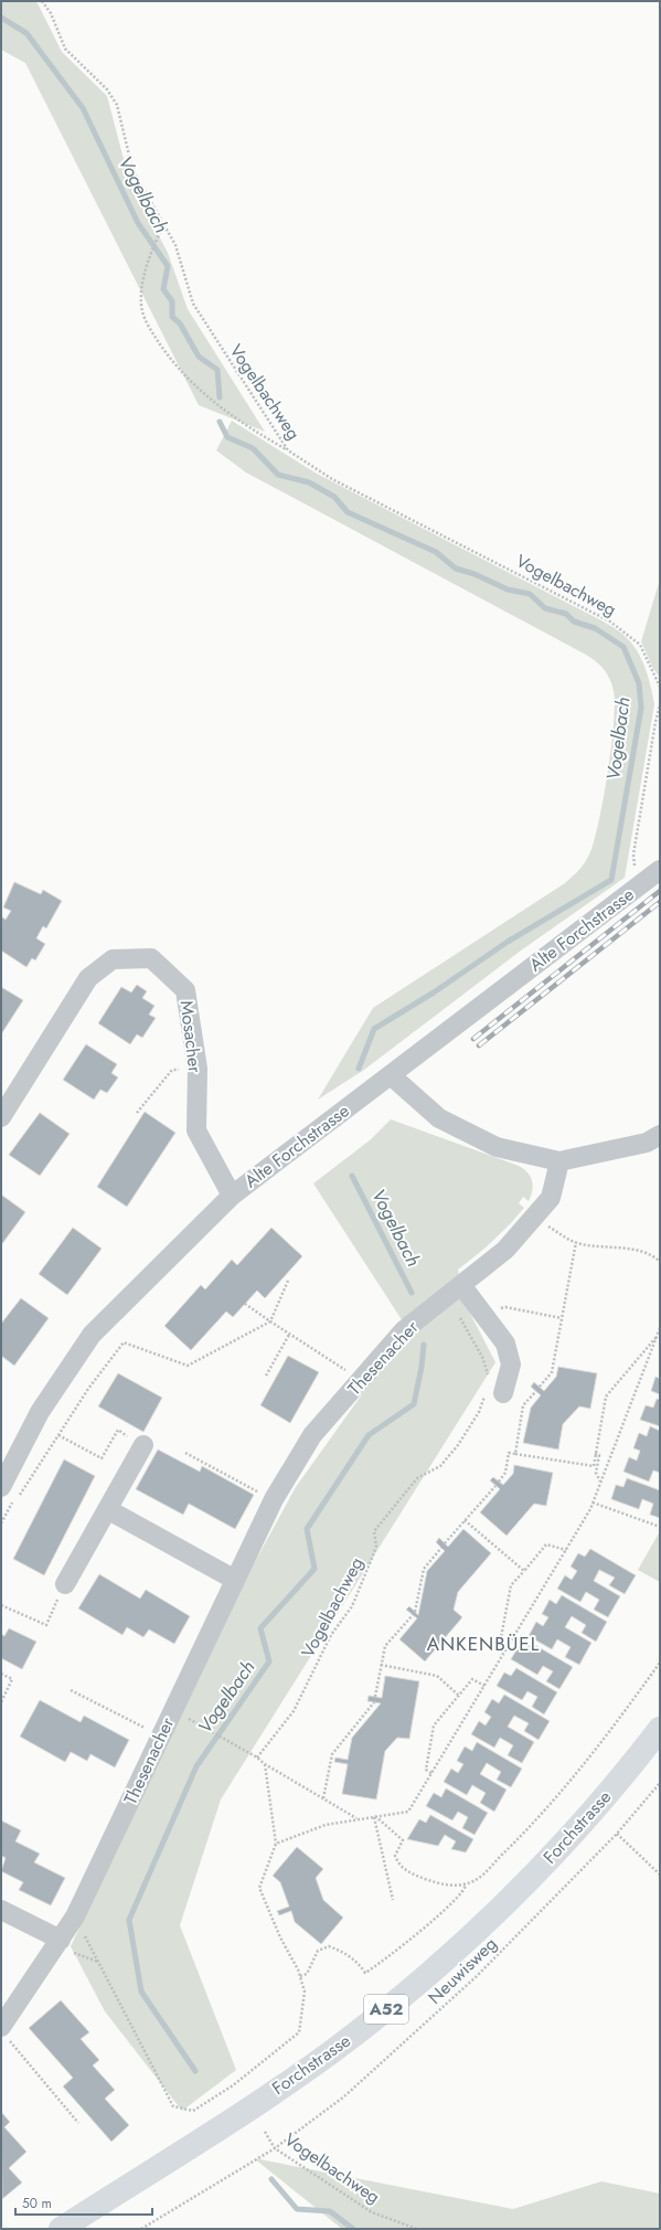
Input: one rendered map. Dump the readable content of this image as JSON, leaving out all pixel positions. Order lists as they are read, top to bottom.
{
  "streets": {
    "highway": ["Forchstrasse", "A52"],
    "street": ["Alte Forchstrasse", "Mosacher", "Thesenacher"],
    "path": ["Vogelbachweg", "Neuwisweg"]
  },
  "crossings": [
    ["Vogelbachweg", "Neuwisweg"],
    ["Alte Forchstrasse", "Mosacher"]
  ],
  "districts": ["ANKENBÜEL"],
  "water": ["Vogelbach"],
  "scale_bar": "50 m"
}
